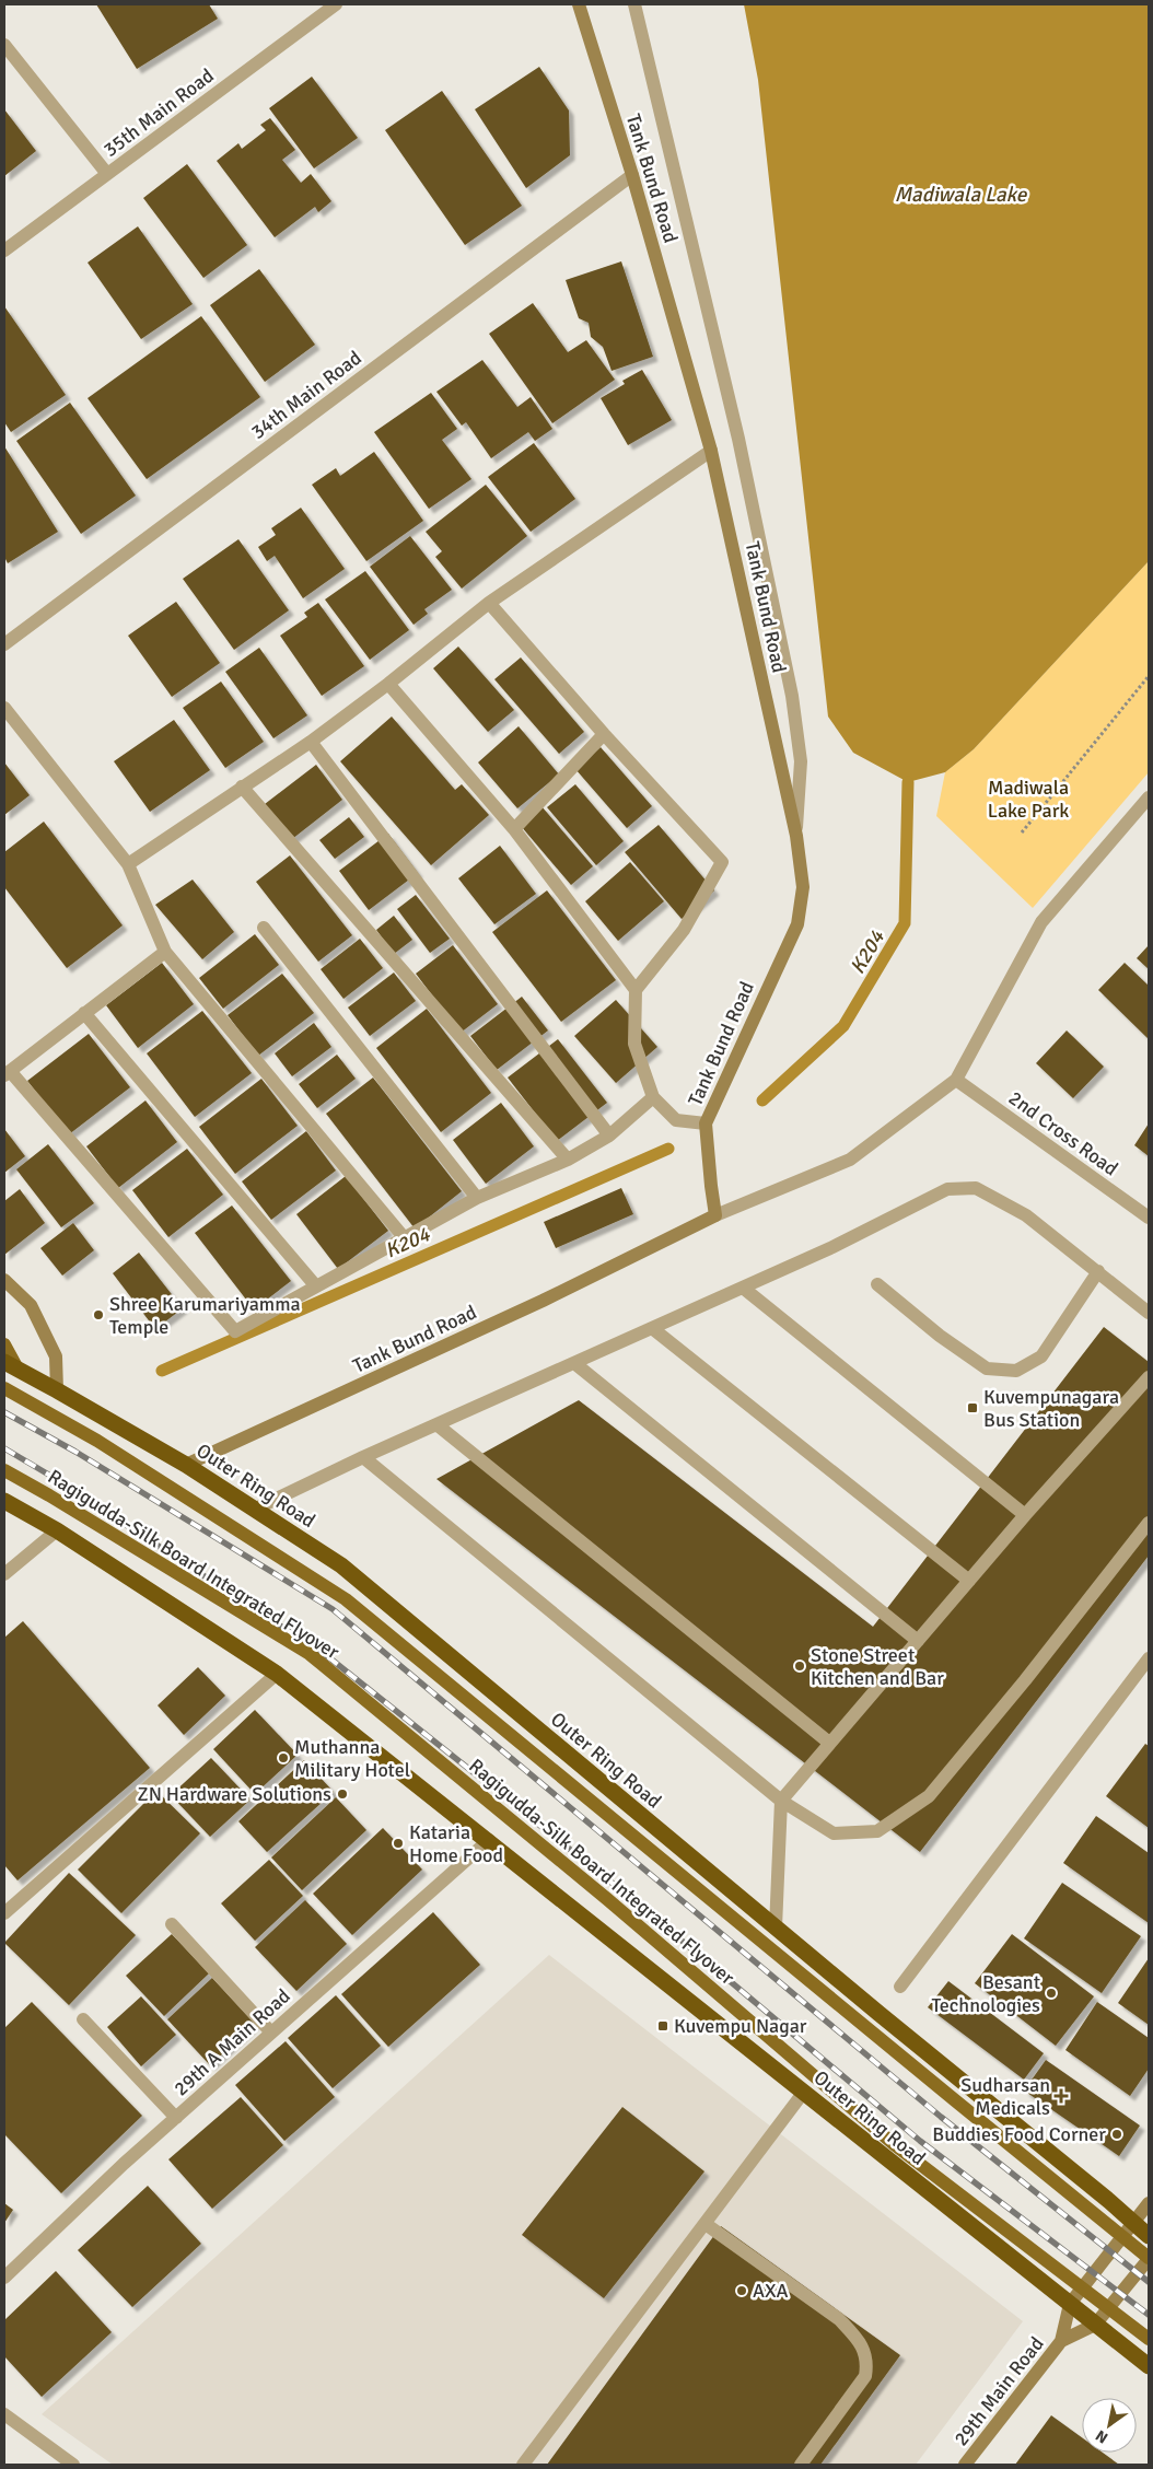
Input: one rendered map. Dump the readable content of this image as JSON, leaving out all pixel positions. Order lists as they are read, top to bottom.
{
  "streets": {
    "highway": ["Outer Ring Road"],
    "main road": ["Tank Bund Road", "Ragigudda-Silk Board Integrated Flyover", "29th Main Road"],
    "street": [
      "35th Main Road",
      "34th Main Road",
      "2nd Cross Road",
      "29th A Main Road"
    ]
  },
  "crossings": [
    ["Tank Bund Road", "34th Main Road"],
    ["Tank Bund Road", "2nd Cross Road"],
    ["Tank Bund Road", "Outer Ring Road"],
    ["Outer Ring Road", "29th A Main Road"]
  ],
  "water": ["Madiwala Lake", "K204"],
  "parks": ["Madiwala Lake Park"],
  "places": {
    "other": [
      "Shree Karumariyamma Temple",
      "Stone Street Kitchen and Bar",
      "Muthanna Military Hotel",
      "ZN Hardware Solutions",
      "Kataria Home Food",
      "Besant Technologies",
      "Buddies Food Corner",
      "AXA"
    ],
    "transit": ["Kuvempunagara Bus Station", "Kuvempu Nagar"],
    "health": ["Sudharsan Medicals"]
  },
  "north": "bottom left"
}
